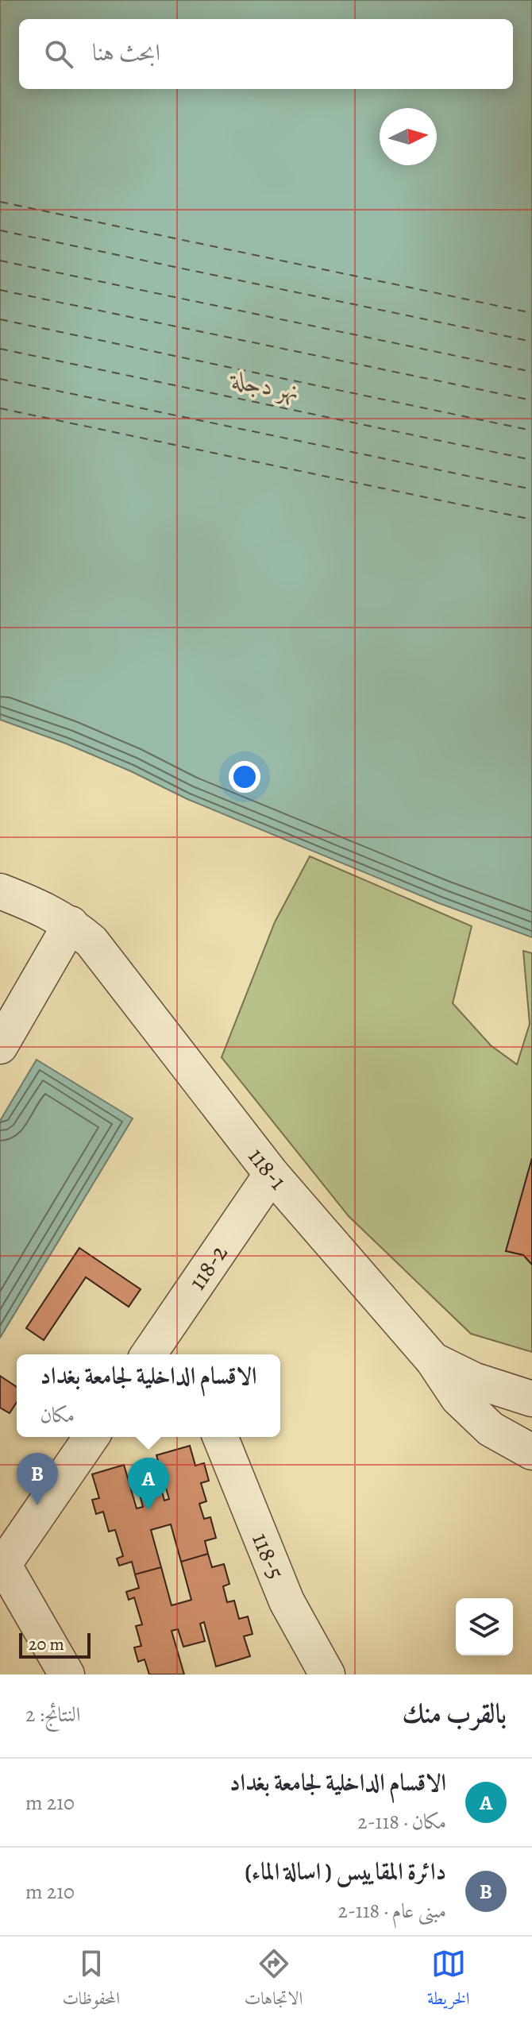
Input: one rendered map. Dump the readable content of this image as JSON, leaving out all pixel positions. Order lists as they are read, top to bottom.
{
  "streets": {
    "street": ["118-1", "118-2", "118-5"]
  },
  "crossings": [
    ["118-1", "118-2"]
  ],
  "water": ["نهر دجلة"],
  "scale_bar": "20 m",
  "north": "right",
  "page": {
    "search": "ابحث هنا",
    "popup": ["الاقسام الداخلية لجامعة بغداد", "مكان"],
    "pins": ["B", "A"],
    "scale": "20 m",
    "heading": ["بالقرب منك", "النتائج: 2"],
    "list": [
      {
        "mark": "A",
        "name": "الاقسام الداخلية لجامعة بغداد",
        "note": "مكان · 118-2",
        "value": "210 m"
      },
      {
        "mark": "B",
        "name": "دائرة المقاييس ( اسالة الماء)",
        "note": "مبنى عام · 118-2",
        "value": "210 m"
      }
    ],
    "nav": ["الخريطة", "الاتجاهات", "المحفوظات"]
  }
}
